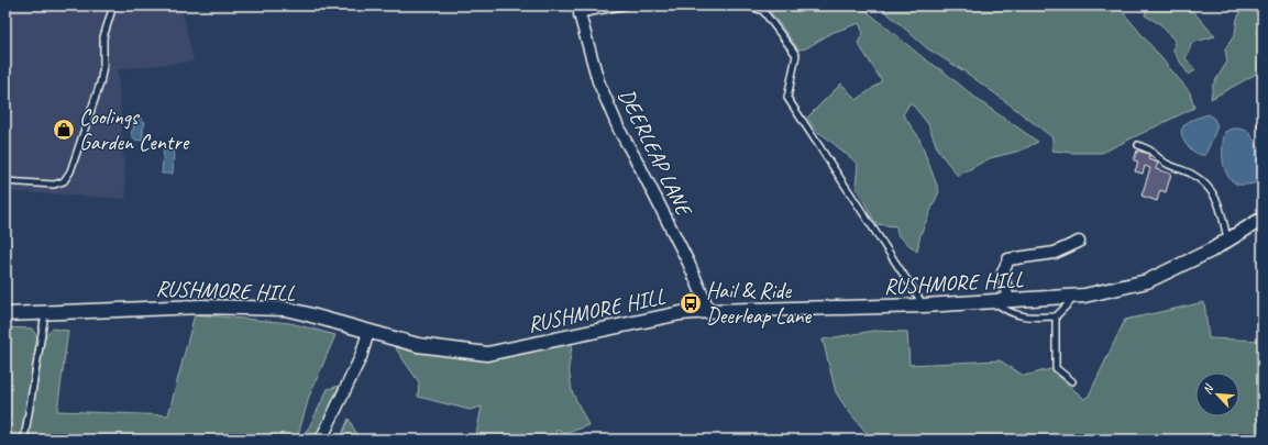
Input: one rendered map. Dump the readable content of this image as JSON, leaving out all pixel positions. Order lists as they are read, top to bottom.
{
  "streets": {
    "street": ["DEERLEAP LANE", "RUSHMORE HILL"]
  },
  "crossings": [
    ["DEERLEAP LANE", "RUSHMORE HILL"]
  ],
  "places": {
    "shop": ["Coolings Garden Centre"],
    "bus stop": ["Hail & Ride Deerleap Lane"]
  },
  "north": "top left"
}
